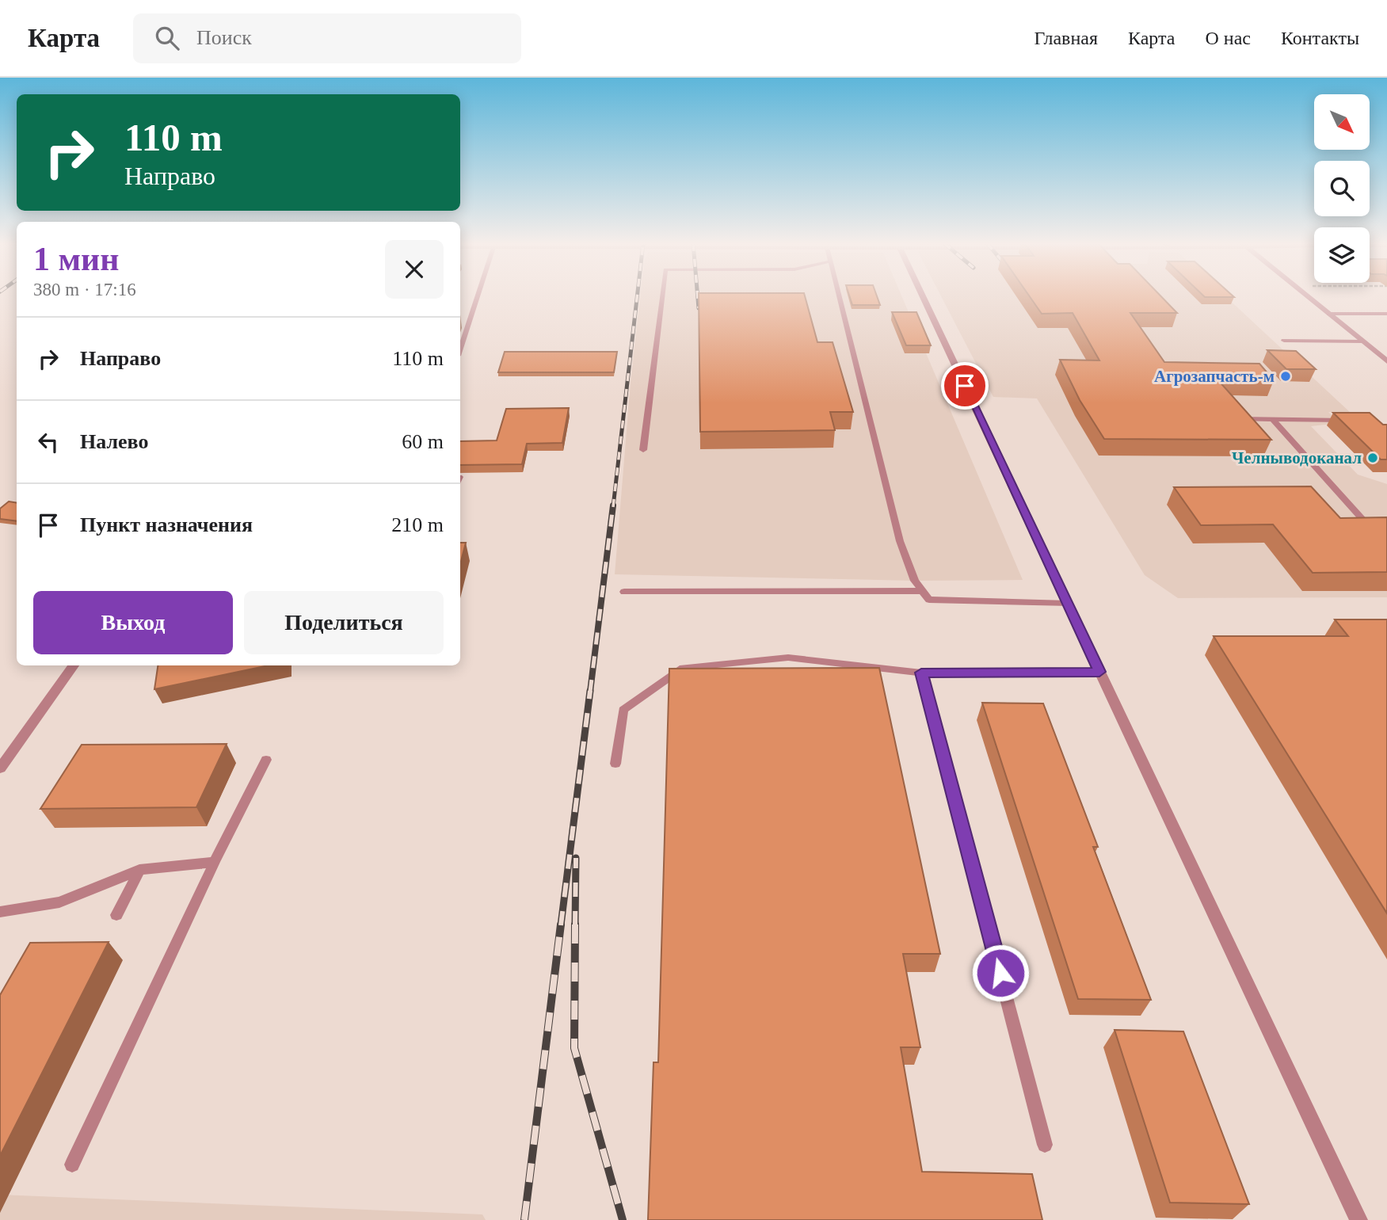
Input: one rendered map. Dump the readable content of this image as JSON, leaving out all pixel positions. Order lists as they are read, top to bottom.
{
  "places": ["Агрозапчасть-м", "Челныводоканал"],
  "north": "bottom right",
  "page": {
    "header": "Карта",
    "search": "Поиск",
    "nav": [
      "Главная",
      "Карта",
      "О нас",
      "Контакты"
    ],
    "turn": ["110 m", "Направо"],
    "heading": ["1 мин", "380 m · 17:16"],
    "list": [
      {
        "name": "Направо",
        "value": "110 m"
      },
      {
        "name": "Налево",
        "value": "60 m"
      },
      {
        "name": "Пункт назначения",
        "value": "210 m"
      }
    ],
    "buttons": ["Выход", "Поделиться"]
  }
}
